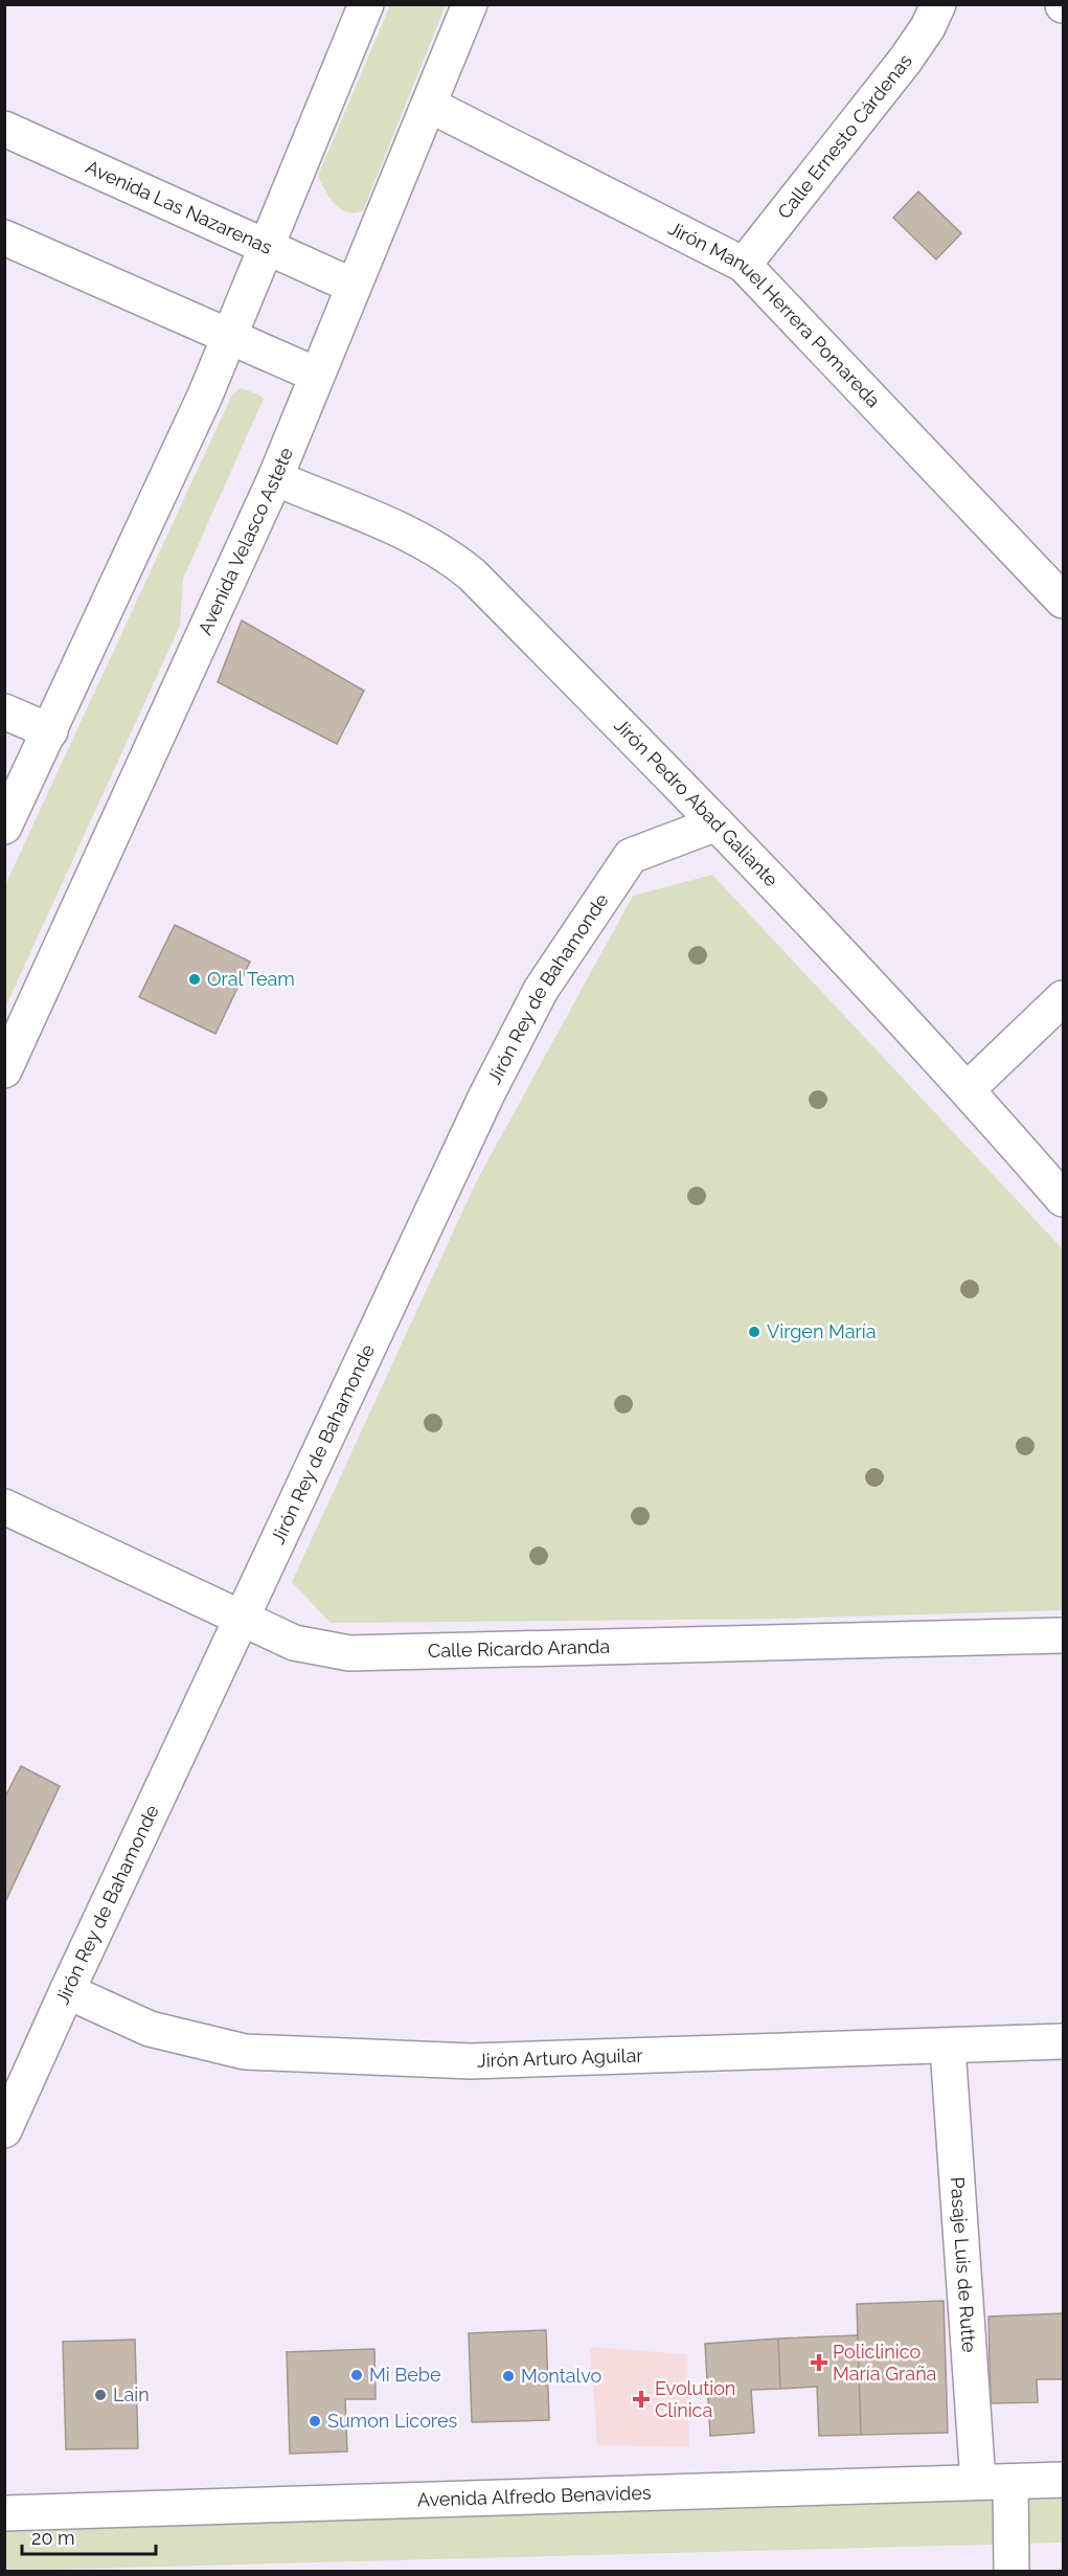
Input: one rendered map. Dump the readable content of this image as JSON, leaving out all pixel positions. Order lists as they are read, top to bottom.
{
  "streets": {
    "street": [
      "Calle Ernesto Cárdenas",
      "Avenida Las Nazarenas",
      "Jirón Manuel Herrera Pomareda",
      "Avenida Velasco Astete",
      "Jirón Pedro Abad Galiante",
      "Jirón Rey de Bahamonde",
      "Calle Ricardo Aranda",
      "Jirón Arturo Aguilar",
      "Pasaje Luis de Rutte",
      "Avenida Alfredo Benavides"
    ]
  },
  "crossings": [
    ["Calle Ernesto Cárdenas", "Jirón Manuel Herrera Pomareda"],
    ["Avenida Las Nazarenas", "Avenida Velasco Astete"],
    ["Jirón Manuel Herrera Pomareda", "Avenida Velasco Astete"],
    ["Avenida Velasco Astete", "Jirón Pedro Abad Galiante"],
    ["Jirón Pedro Abad Galiante", "Jirón Rey de Bahamonde"],
    ["Jirón Rey de Bahamonde", "Calle Ricardo Aranda"],
    ["Jirón Rey de Bahamonde", "Jirón Arturo Aguilar"],
    ["Jirón Arturo Aguilar", "Pasaje Luis de Rutte"],
    ["Pasaje Luis de Rutte", "Avenida Alfredo Benavides"]
  ],
  "places": {
    "other": [
      "Oral Team",
      "Virgen María",
      "Mi Bebe",
      "Montalvo",
      "Lain",
      "Sumon Licores"
    ],
    "health": ["Policlinico María Graña", "Evolution Clínica"]
  },
  "scale_bar": "20 m"
}
